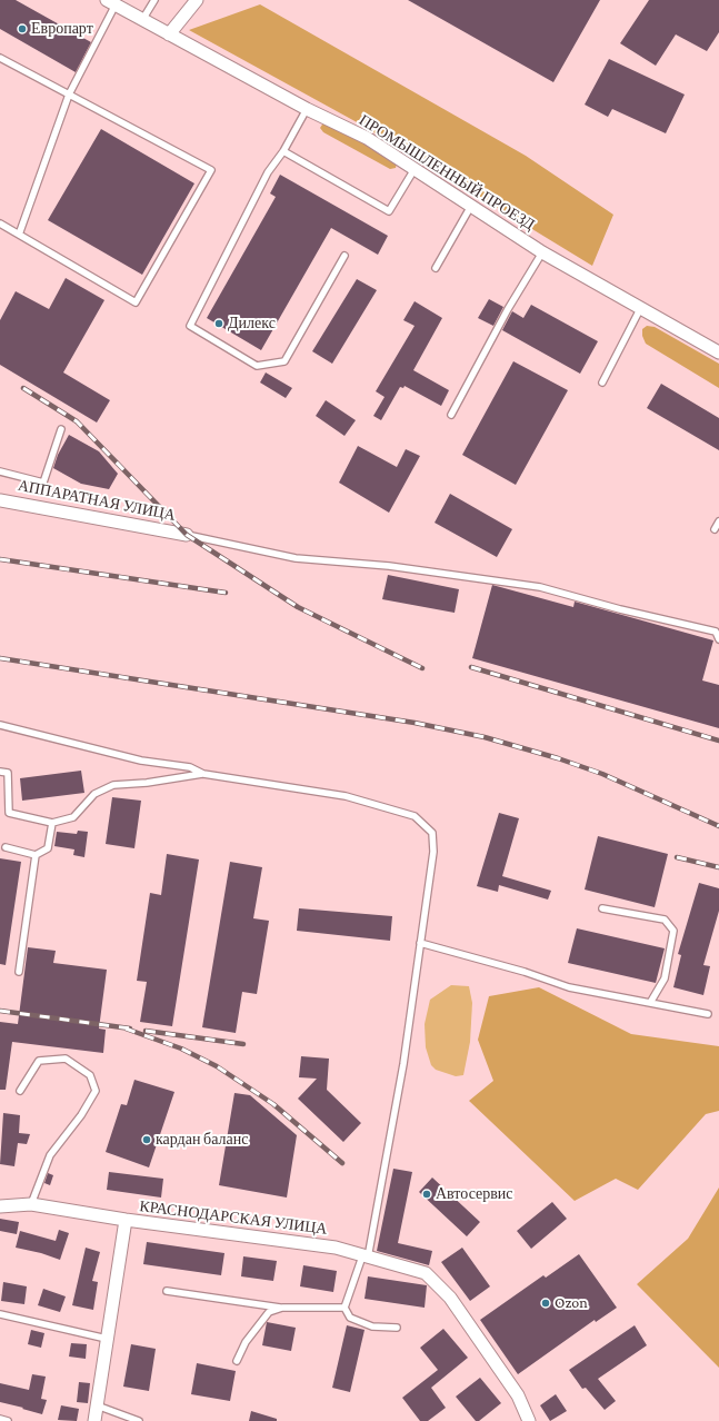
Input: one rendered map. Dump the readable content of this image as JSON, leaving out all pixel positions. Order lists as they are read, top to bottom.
{
  "streets": {
    "street": ["ПРОМЫШЛЕННЫЙ ПРОЕЗД", "АППАРАТНАЯ УЛИЦА", "КРАСНОДАРСКАЯ УЛИЦА"]
  },
  "places": [
    "Европарт",
    "Дилекс",
    "кардан баланс",
    "Автосервис",
    "Ozon"
  ]
}
